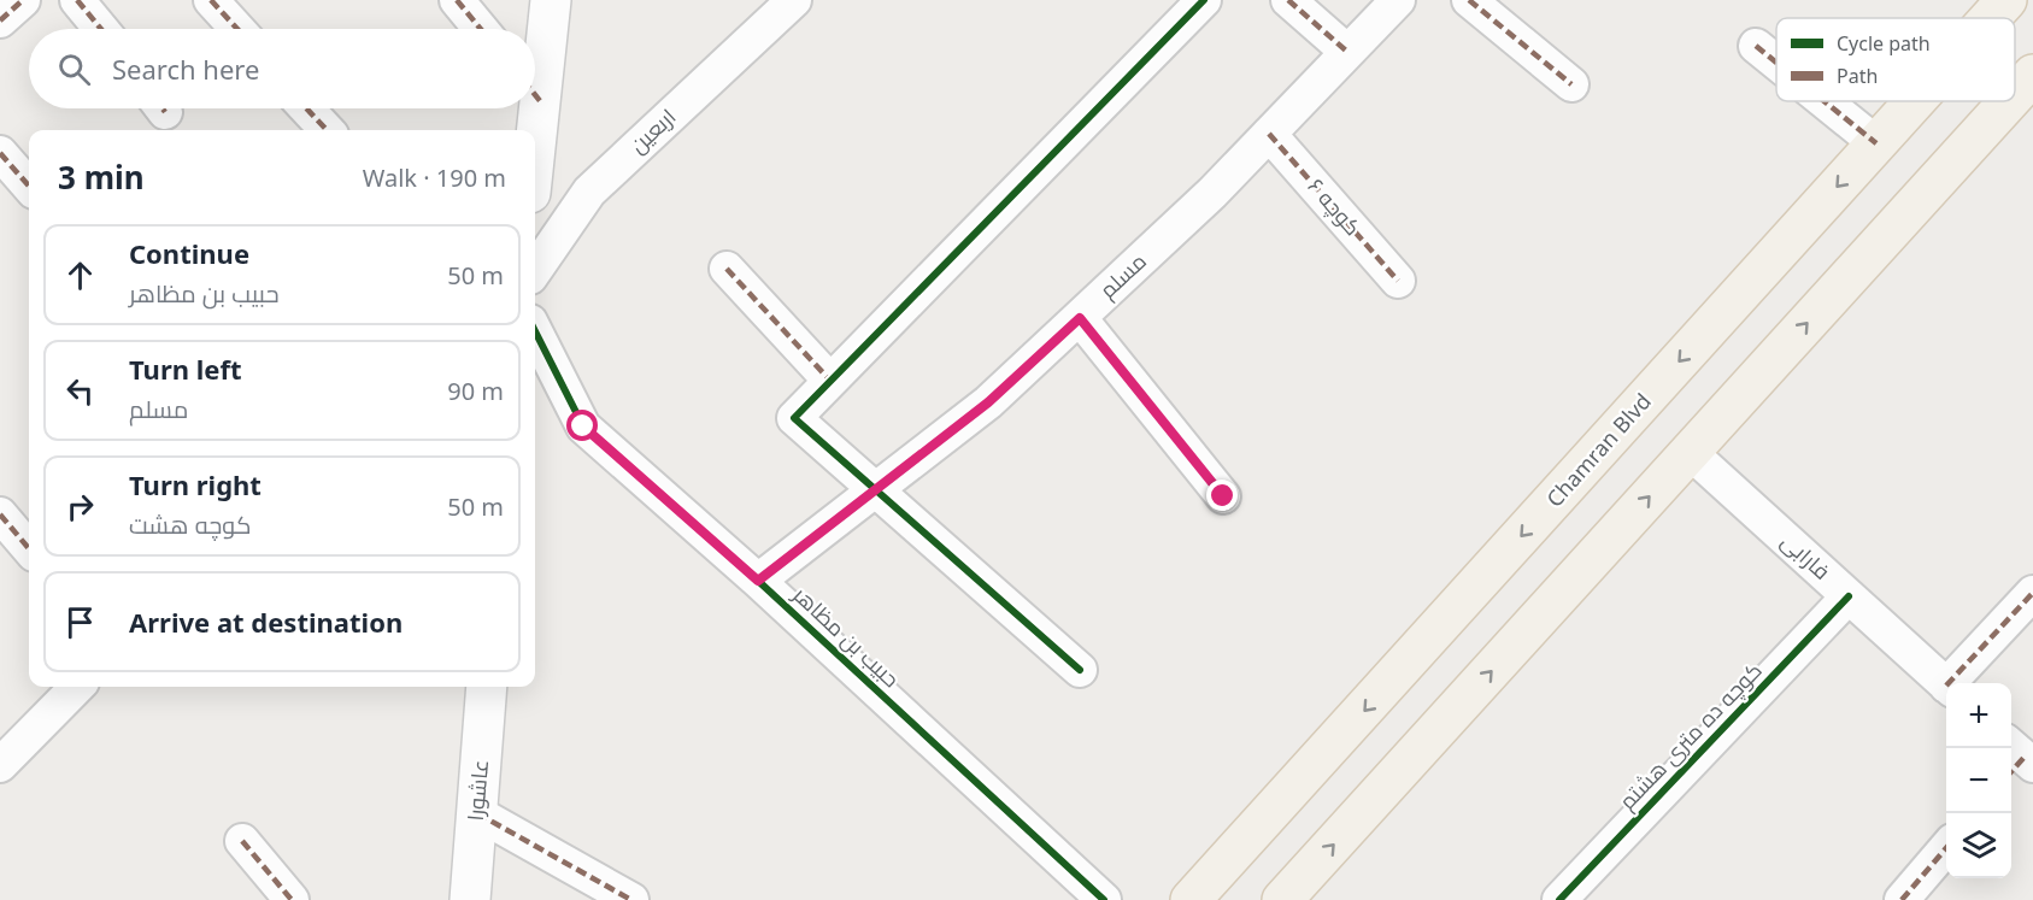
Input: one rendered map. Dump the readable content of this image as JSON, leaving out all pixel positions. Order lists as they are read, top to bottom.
{
  "streets": {
    "main road": ["Chamran Blvd"],
    "street": [
      "اربعین",
      "کوچه ۶",
      "مسلم",
      "فارابی",
      "حبیب بن مظاهر",
      "کوچه ده متری هشتم",
      "عاشورا"
    ]
  },
  "crossings": [
    ["کوچه ۶", "مسلم"],
    ["مسلم", "حبیب بن مظاهر"],
    ["فارابی", "کوچه ده متری هشتم"]
  ],
  "legend": ["Cycle path", "Path"],
  "page": {
    "search": "Search here",
    "heading": ["3 min", "Walk · 190 m"],
    "list": [
      ["Continue", "حبیب بن مظاهر", "50 m"],
      ["Turn left", "مسلم", "90 m"],
      ["Turn right", "کوچه هشت", "50 m"],
      "Arrive at destination"
    ],
    "map_buttons": ["+", "−"]
  }
}
